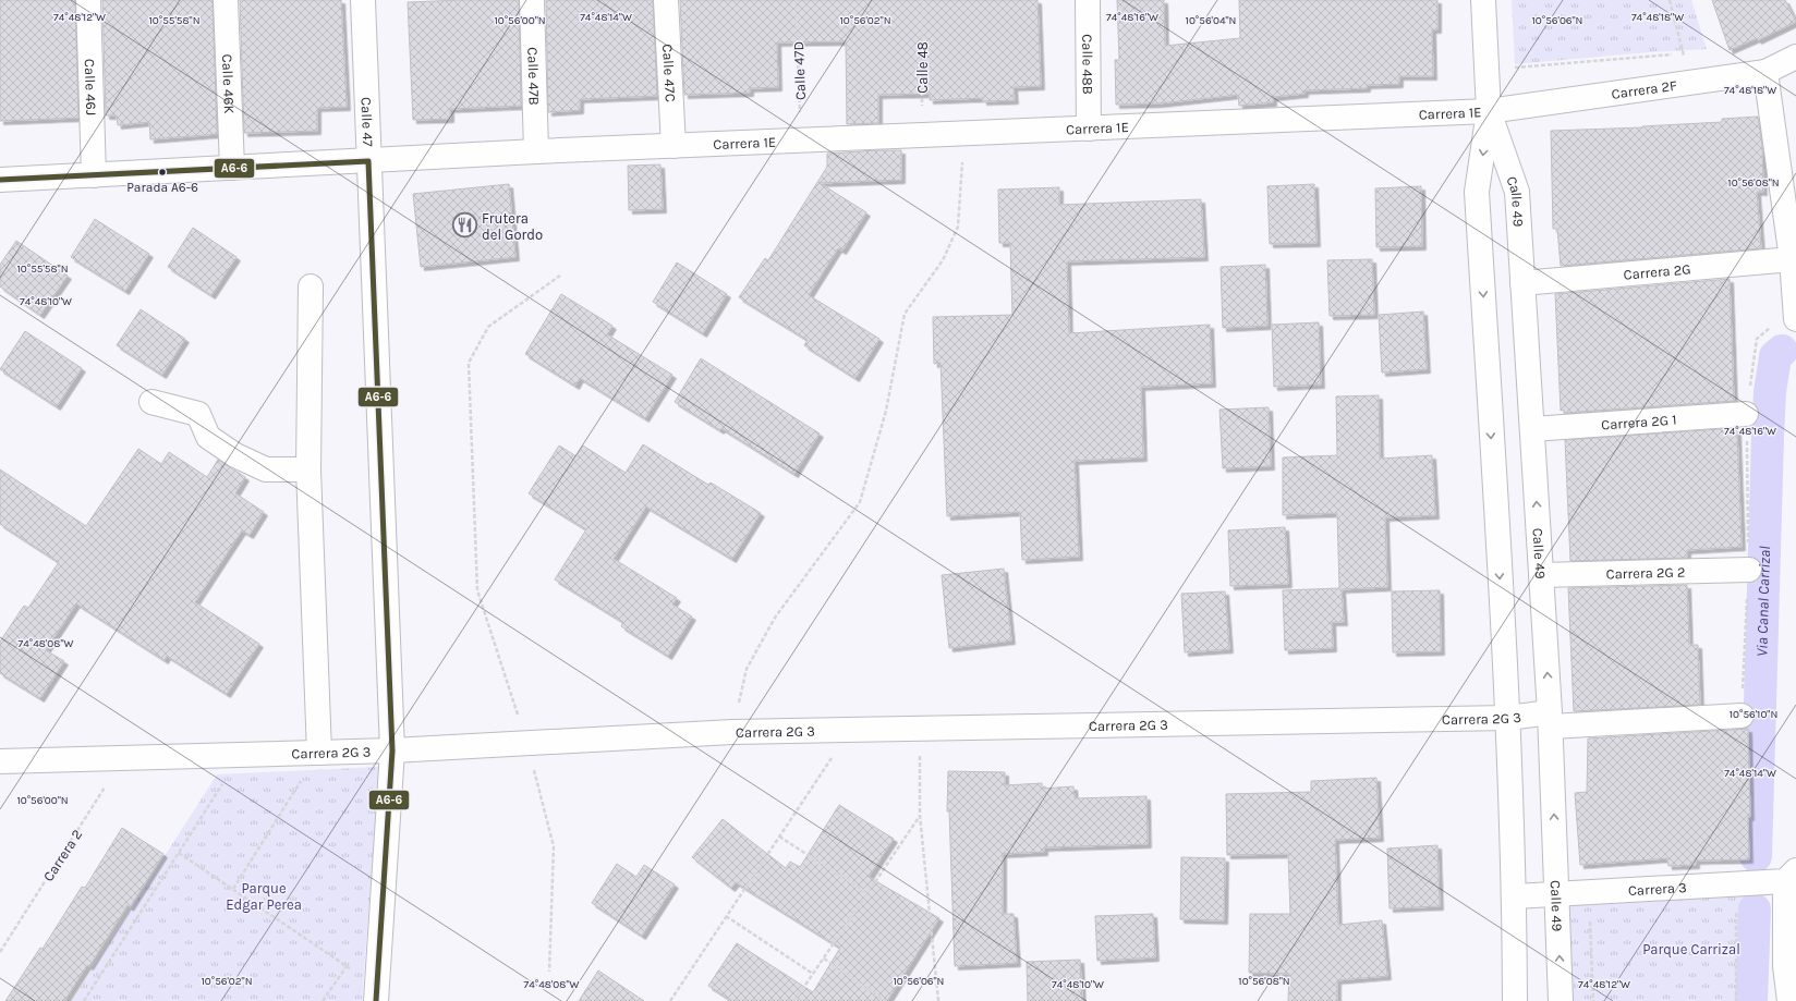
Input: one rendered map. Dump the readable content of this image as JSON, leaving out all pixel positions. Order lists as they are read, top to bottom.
{
  "streets": {
    "street": [
      "Calle 48B",
      "Calle 47C",
      "Calle 47B",
      "Calle 46K",
      "Calle 46J",
      "Carrera 2F",
      "Carrera 1E",
      "Calle 47",
      "Calle 49",
      "Carrera 2G",
      "Carrera 2G 1",
      "Carrera 2G 2",
      "Carrera 2G 3",
      "Carrera 3"
    ],
    "path": ["Calle 48", "Calle 47D", "Carrera 2"]
  },
  "crossings": [
    ["Calle 48B", "Carrera 1E"],
    ["Calle 48", "Carrera 1E"],
    ["Calle 47D", "Carrera 1E"],
    ["Calle 47C", "Carrera 1E"],
    ["Calle 47B", "Carrera 1E"],
    ["Calle 46K", "Carrera 1E"],
    ["Calle 46J", "Carrera 1E"],
    ["Carrera 2F", "Carrera 1E"],
    ["Carrera 2F", "Calle 49"],
    ["Carrera 1E", "Calle 47"],
    ["Carrera 1E", "Calle 49"],
    ["Calle 47", "Carrera 2G 3"],
    ["Calle 49", "Carrera 2G"],
    ["Calle 49", "Carrera 2G 1"],
    ["Calle 49", "Carrera 2G 2"],
    ["Calle 49", "Carrera 2G 3"],
    ["Calle 49", "Carrera 3"],
    ["Carrera 2G 3", "Carrera 2"]
  ],
  "water": ["Via Canal Carrizal"],
  "parks": ["Parque Edgar Perea", "Parque Carrizal"],
  "places": {
    "other": ["Parada A6-6"],
    "restaurant": ["Frutera del Gordo"]
  },
  "lines": ["transit line A6-6"],
  "coordinates": [
    "74°48'12\"W",
    "74°48'14\"W",
    "74°48'16\"W",
    "74°48'18\"W",
    "10°55'58\"N",
    "10°56'00\"N",
    "10°56'02\"N",
    "10°56'04\"N",
    "10°56'06\"N",
    "10°56'08\"N",
    "74°48'10\"W",
    "74°48'08\"W",
    "10°56'10\"N"
  ]
}
